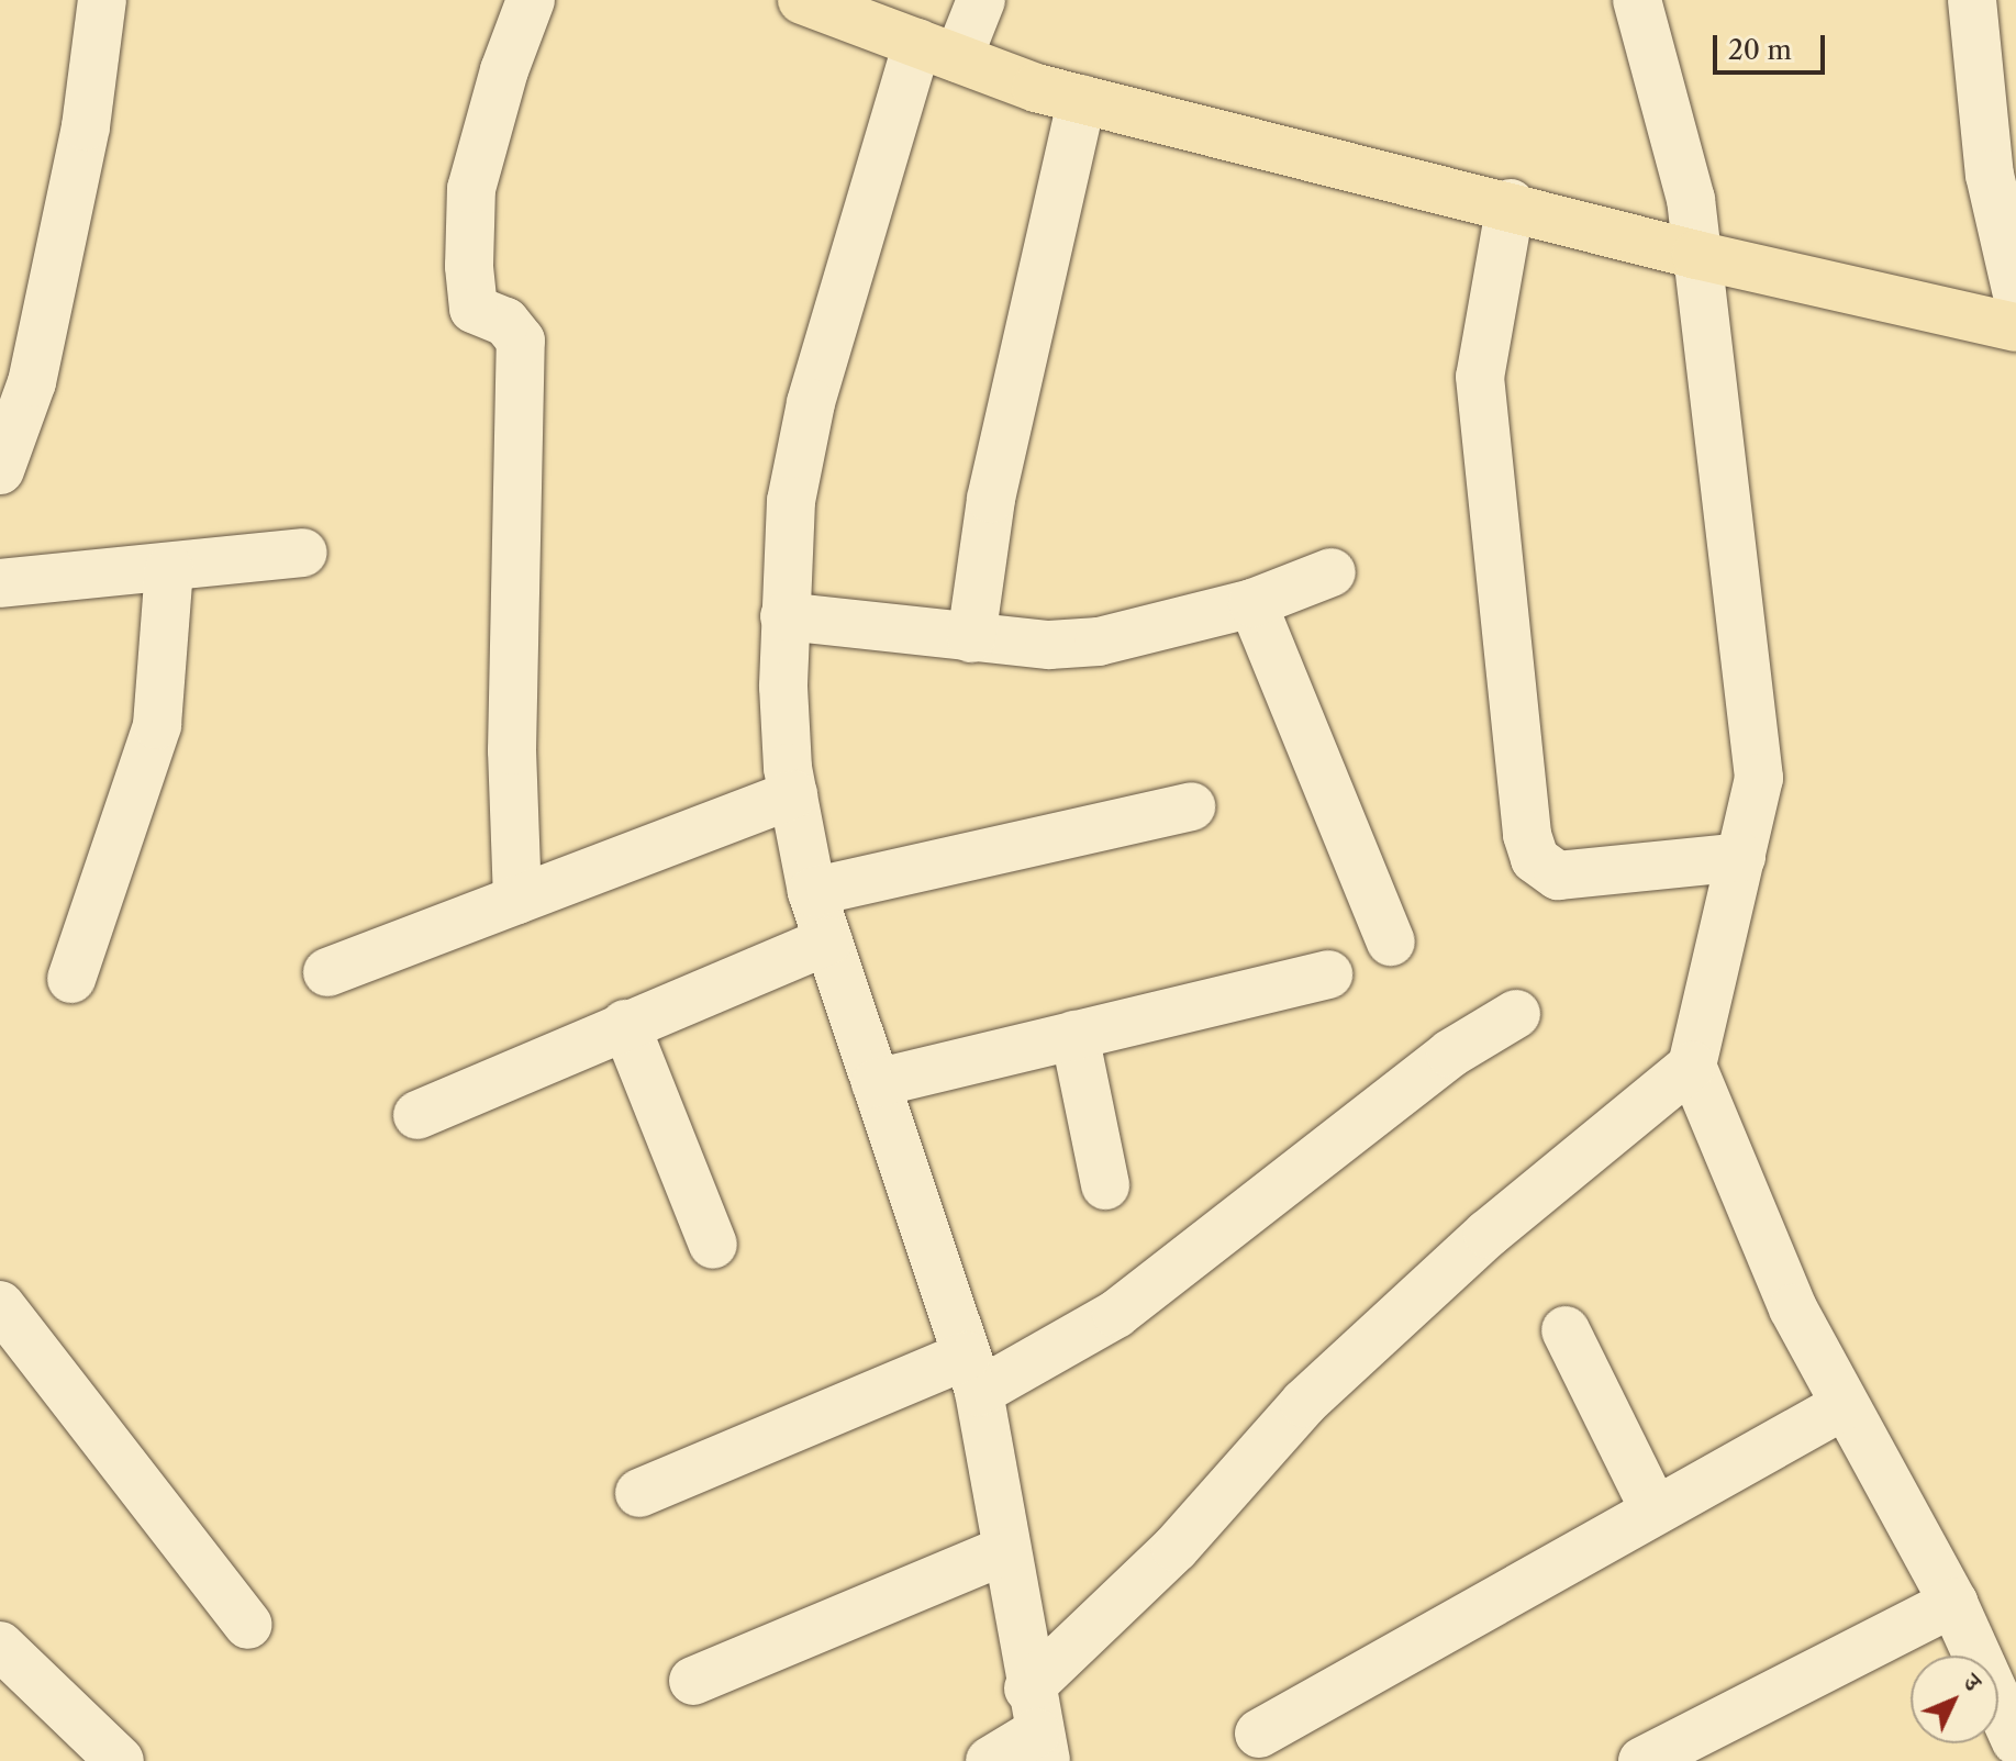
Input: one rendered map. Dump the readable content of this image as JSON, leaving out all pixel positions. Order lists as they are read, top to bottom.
{
  "scale_bar": "20 m",
  "north": "top right"
}
